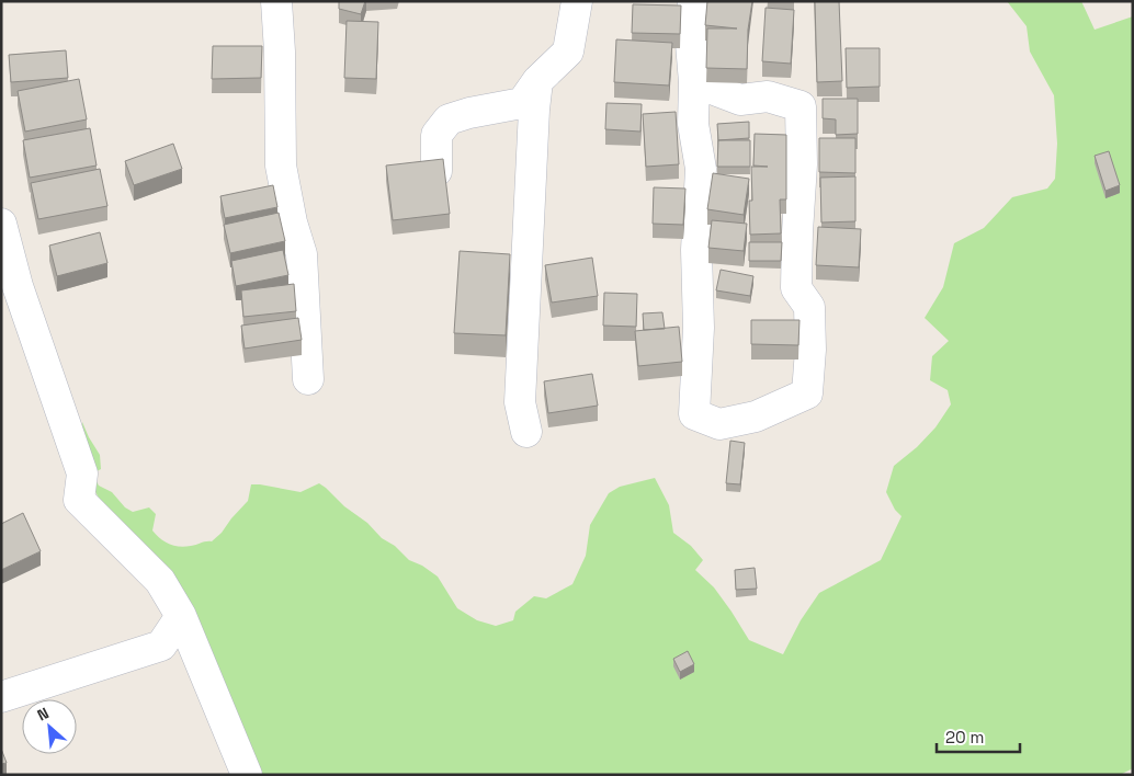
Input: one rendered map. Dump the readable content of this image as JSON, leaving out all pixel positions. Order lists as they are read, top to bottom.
{
  "scale_bar": "20 m",
  "north": "top left"
}
